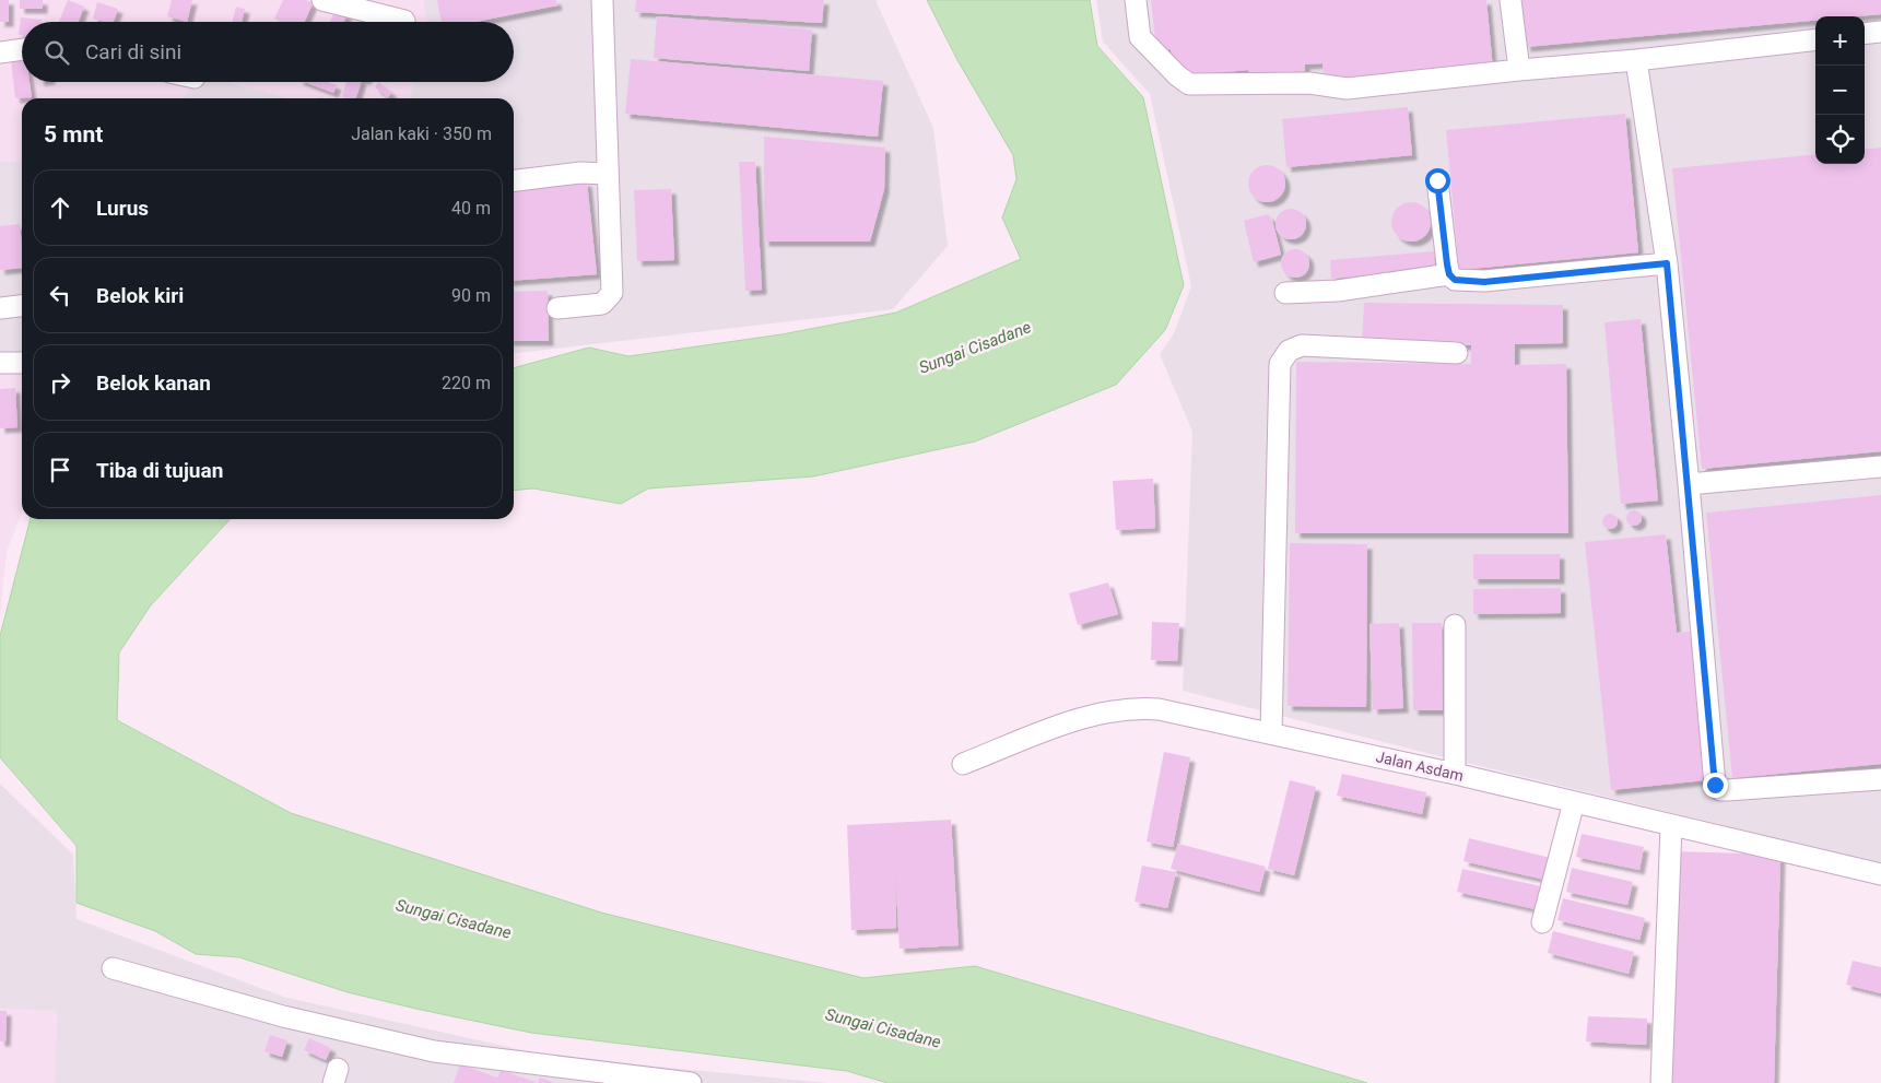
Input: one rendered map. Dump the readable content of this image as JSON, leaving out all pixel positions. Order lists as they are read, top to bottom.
{
  "streets": {
    "street": ["Jalan Asdam"]
  },
  "water": ["Sungai Cisadane"],
  "page": {
    "map_buttons": ["+", "−"],
    "search": "Cari di sini",
    "heading": ["5 mnt", "Jalan kaki · 350 m"],
    "list": [
      ["Lurus", "40 m"],
      ["Belok kiri", "90 m"],
      ["Belok kanan", "220 m"],
      "Tiba di tujuan"
    ]
  }
}
